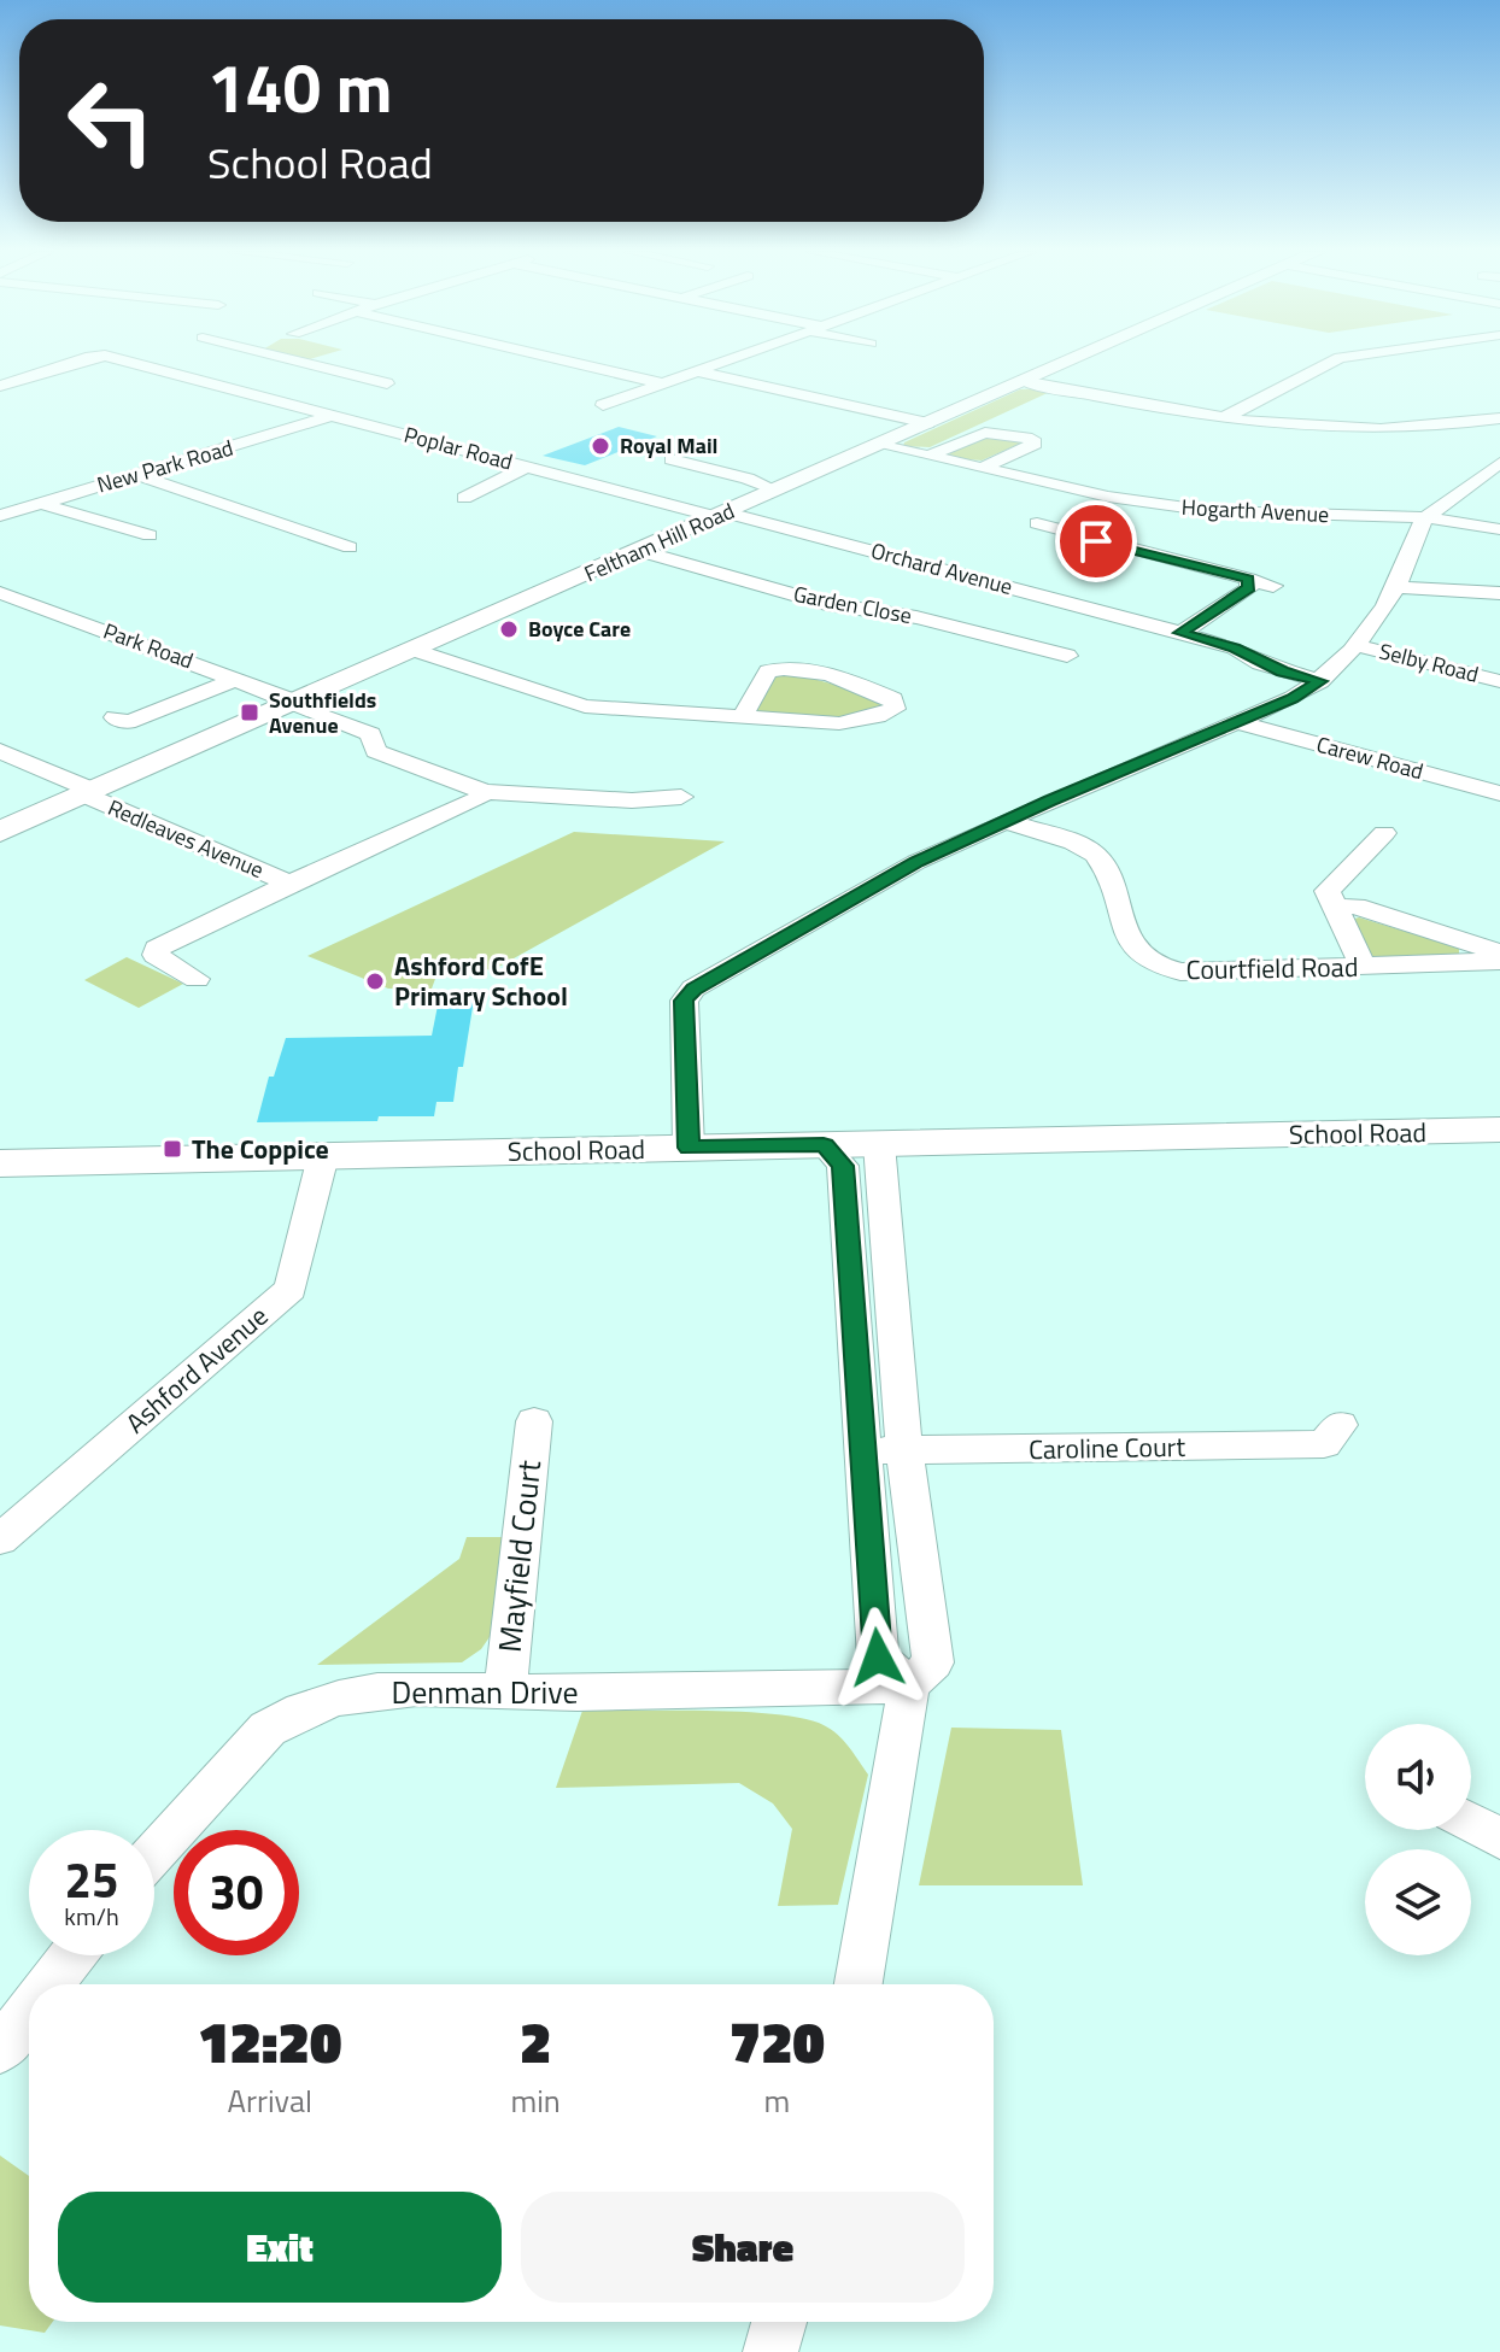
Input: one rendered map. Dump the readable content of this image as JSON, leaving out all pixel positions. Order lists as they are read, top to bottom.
{
  "streets": {
    "street": [
      "Poplar Road",
      "New Park Road",
      "Hogarth Avenue",
      "Feltham Hill Road",
      "Orchard Avenue",
      "Garden Close",
      "Park Road",
      "Selby Road",
      "Carew Road",
      "Redleaves Avenue",
      "Courtfield Road",
      "School Road",
      "Ashford Avenue",
      "Caroline Court",
      "Mayfield Court",
      "Denman Drive"
    ]
  },
  "crossings": [
    ["Poplar Road", "New Park Road"],
    ["Poplar Road", "Feltham Hill Road"],
    ["Poplar Road", "Orchard Avenue"],
    ["Hogarth Avenue", "Feltham Hill Road"],
    ["Feltham Hill Road", "Orchard Avenue"],
    ["Feltham Hill Road", "Garden Close"],
    ["Feltham Hill Road", "Park Road"],
    ["Feltham Hill Road", "Redleaves Avenue"],
    ["School Road", "Ashford Avenue"],
    ["Mayfield Court", "Denman Drive"]
  ],
  "places": {
    "other": ["Royal Mail", "Boyce Care", "Ashford CofE Primary School"],
    "transit": ["Southfields Avenue", "The Coppice"]
  },
  "page": {
    "turn": ["140 m", "School Road"],
    "speed": "25 km/h",
    "limit": "30",
    "eta": [
      "12:20",
      "Arrival",
      "2",
      "min",
      "720",
      "m"
    ],
    "buttons": ["Exit", "Share"]
  }
}
